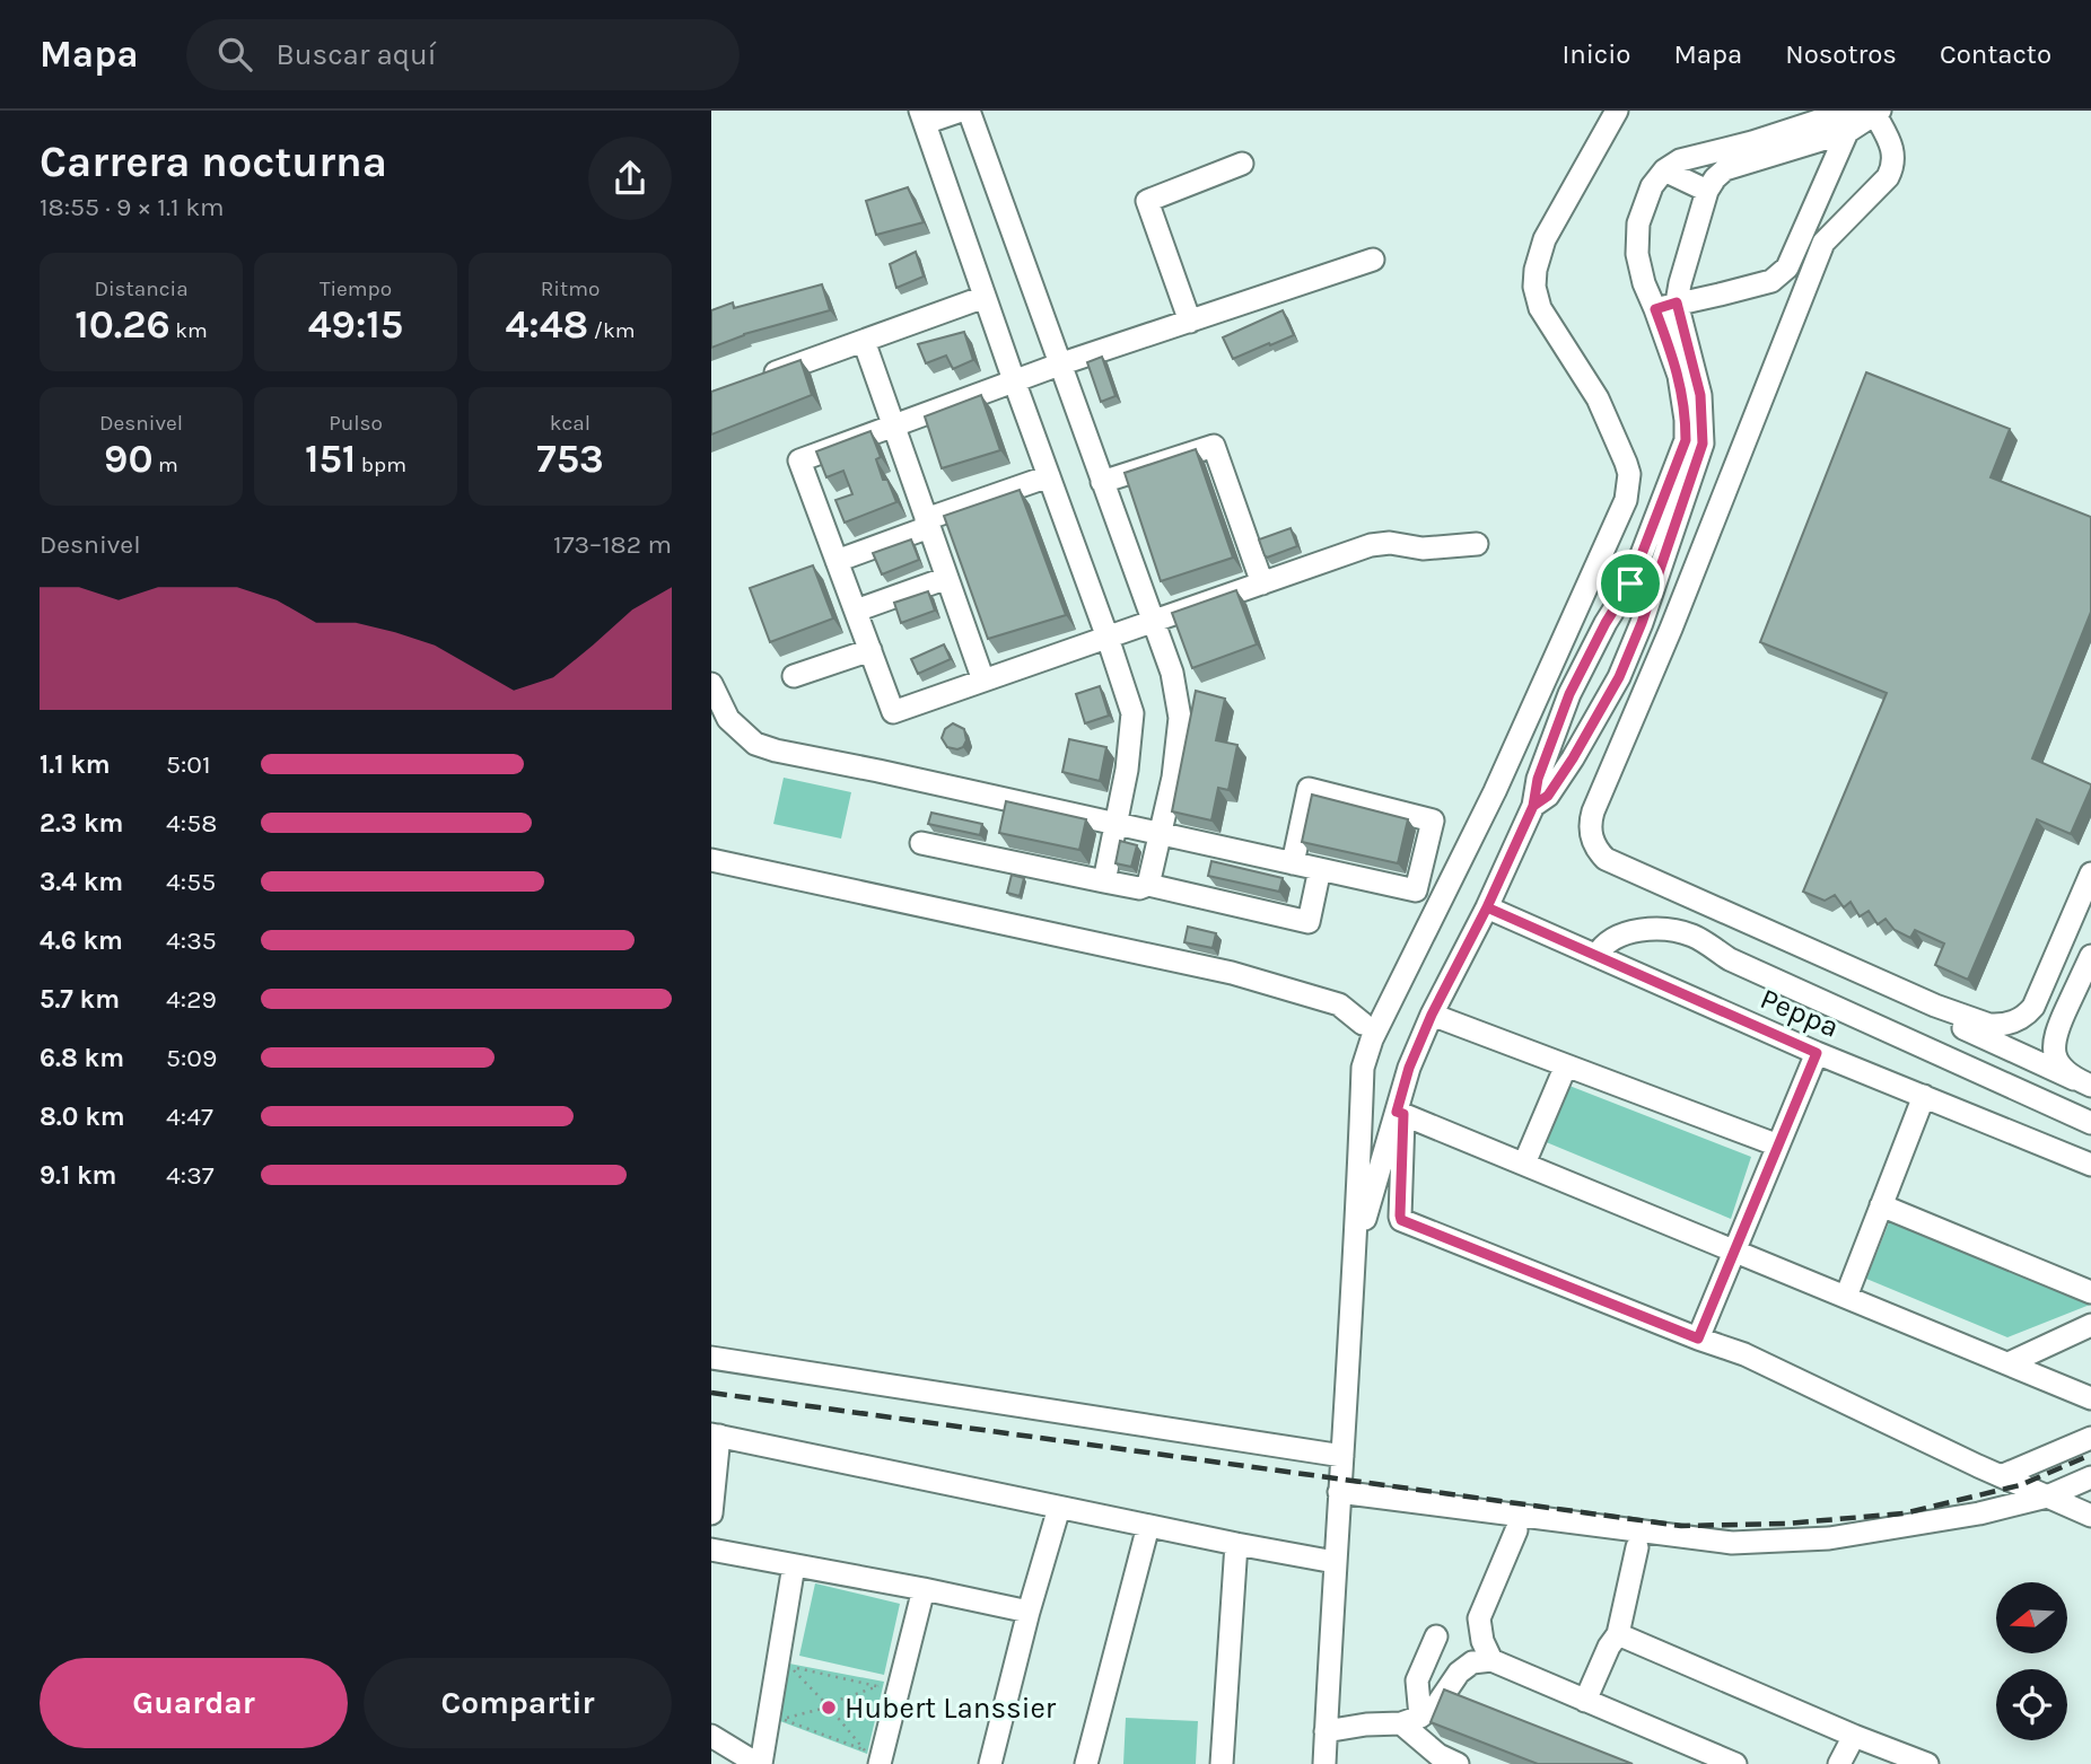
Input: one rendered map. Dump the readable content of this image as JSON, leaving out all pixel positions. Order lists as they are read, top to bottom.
{
  "streets": {
    "street": ["Peppa"]
  },
  "places": ["Hubert Lanssier"],
  "north": "left",
  "page": {
    "header": "Mapa",
    "search": "Buscar aquí",
    "nav": [
      "Inicio",
      "Mapa",
      "Nosotros",
      "Contacto"
    ],
    "heading": ["Carrera nocturna", "18:55 · 9 × 1.1 km"],
    "stats": [
      ["Distancia", "10.26 km"],
      ["Tiempo", "49:15"],
      ["Ritmo", "4:48 /km"],
      ["Desnivel", "90 m"],
      ["Pulso", "151 bpm"],
      ["kcal", "753"]
    ],
    "chart": ["Desnivel", "173–182 m"],
    "list": [
      {
        "name": "1.1 km",
        "note": "5:01"
      },
      {
        "name": "2.3 km",
        "note": "4:58"
      },
      {
        "name": "3.4 km",
        "note": "4:55"
      },
      {
        "name": "4.6 km",
        "note": "4:35"
      },
      {
        "name": "5.7 km",
        "note": "4:29"
      },
      {
        "name": "6.8 km",
        "note": "5:09"
      },
      {
        "name": "8.0 km",
        "note": "4:47"
      },
      {
        "name": "9.1 km",
        "note": "4:37"
      }
    ],
    "buttons": ["Guardar", "Compartir"]
  }
}
